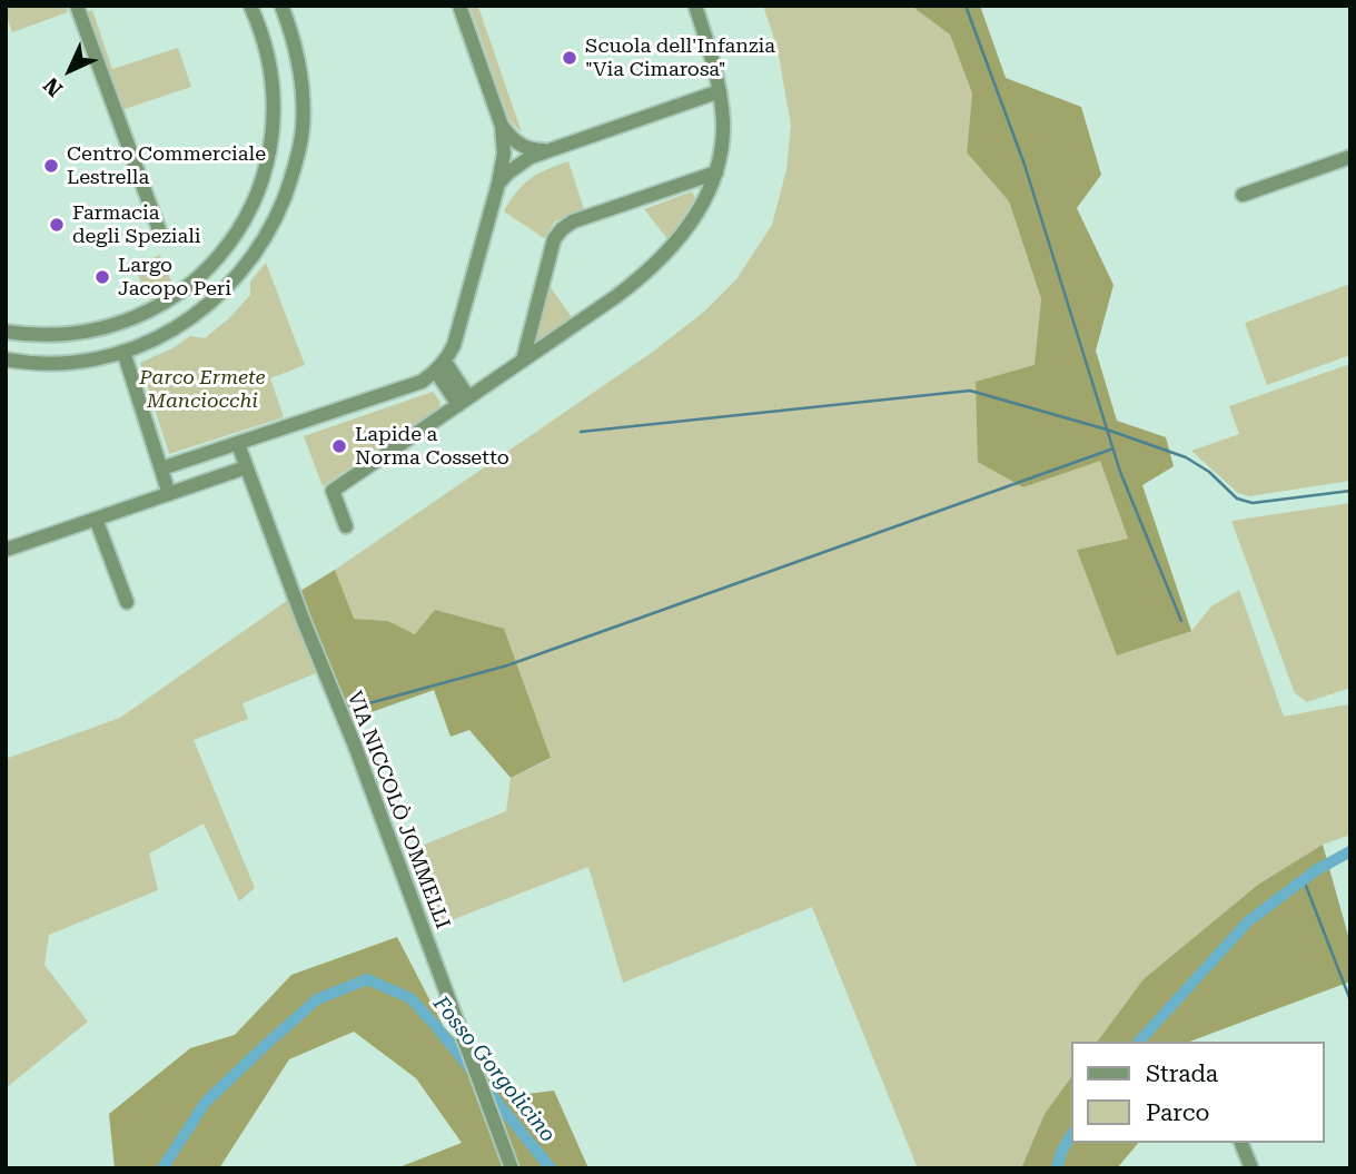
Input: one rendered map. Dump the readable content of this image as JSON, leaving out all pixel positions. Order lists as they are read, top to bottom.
{
  "streets": {
    "street": ["VIA NICCOLÒ JOMMELLI"]
  },
  "water": ["Fosso Gorgolicino"],
  "parks": ["Parco Ermete Manciocchi"],
  "places": [
    "Scuola dell'Infanzia \"Via Cimarosa\"",
    "Centro Commerciale Lestrella",
    "Farmacia degli Speziali",
    "Largo Jacopo Peri",
    "Lapide a Norma Cossetto"
  ],
  "legend": ["Strada", "Parco"],
  "north": "bottom left"
}
